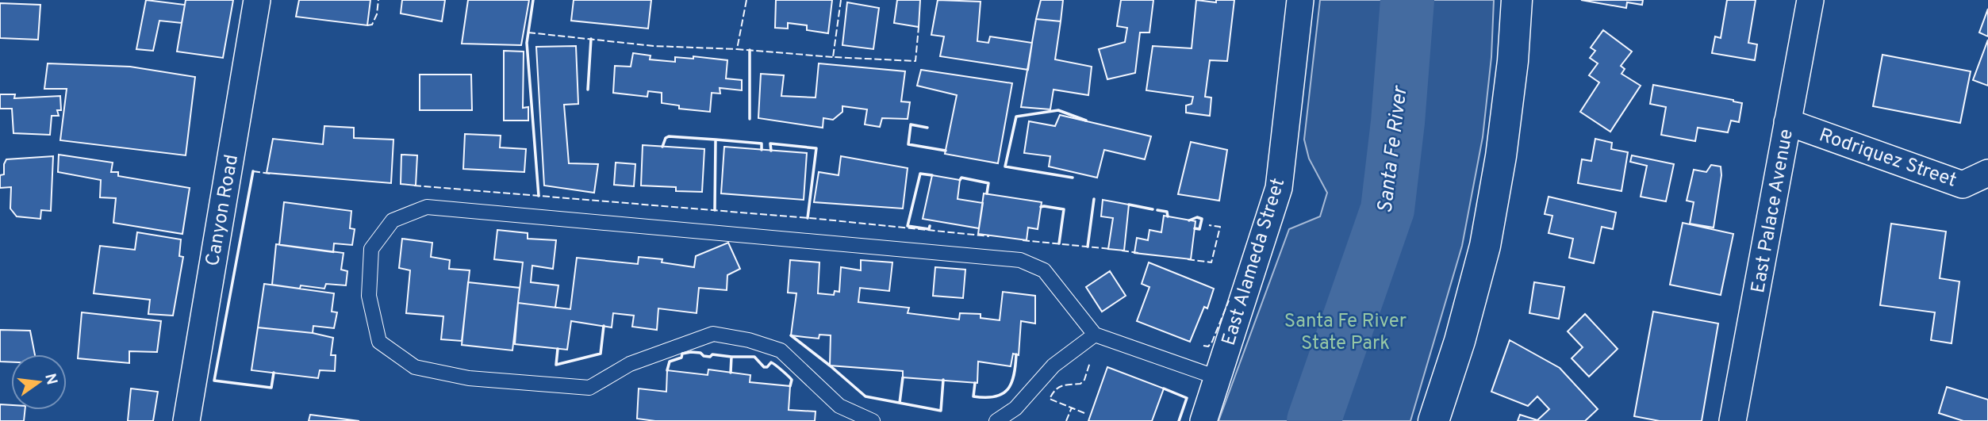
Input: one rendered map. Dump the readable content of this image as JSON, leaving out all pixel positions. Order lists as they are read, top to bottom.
{
  "streets": {
    "street": [
      "Rodriquez Street",
      "Canyon Road",
      "East Palace Avenue",
      "East Alameda Street"
    ]
  },
  "crossings": [
    ["Rodriquez Street", "East Palace Avenue"]
  ],
  "water": ["Santa Fe River"],
  "parks": ["Santa Fe River State Park"],
  "north": "right"
}
